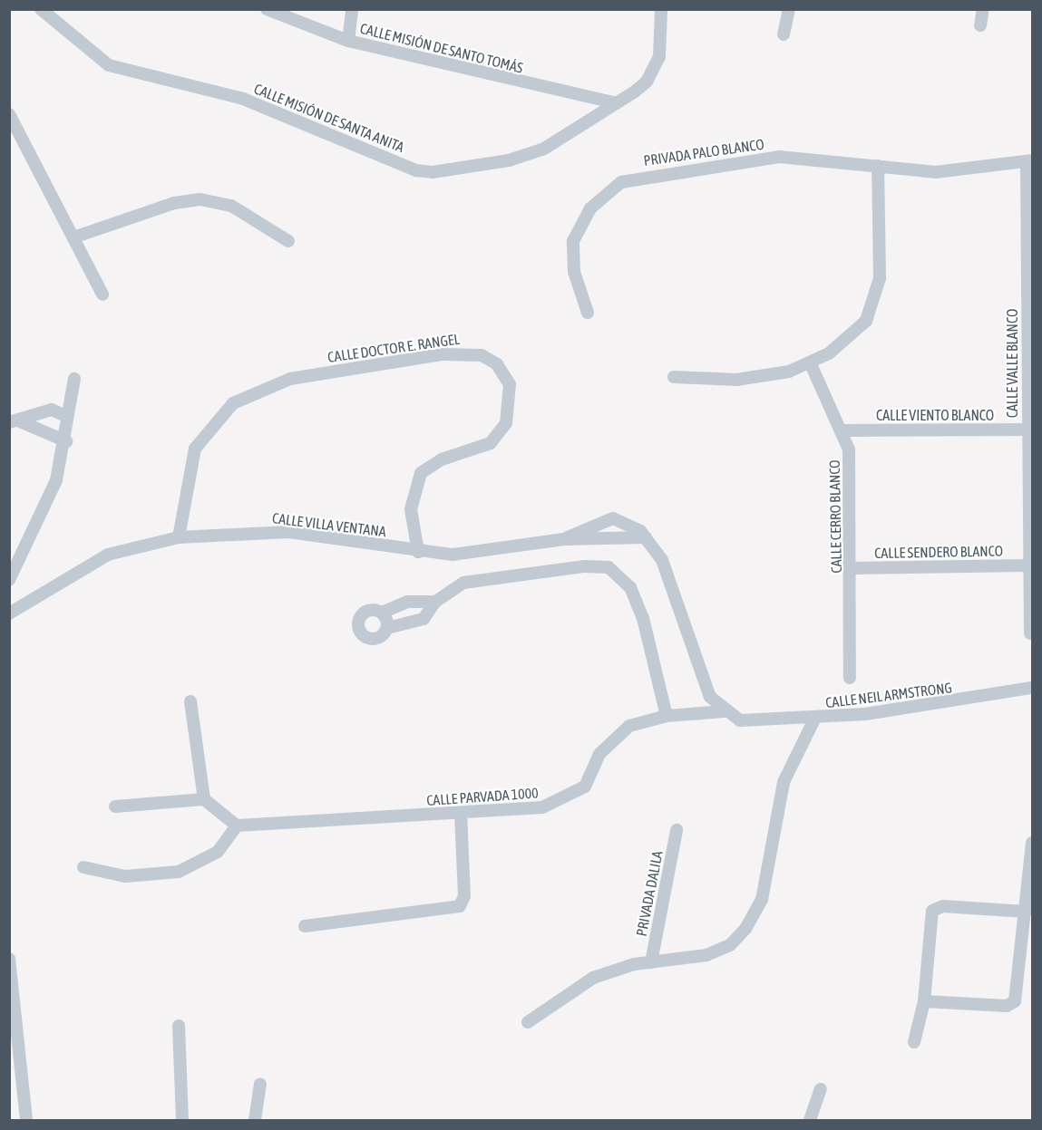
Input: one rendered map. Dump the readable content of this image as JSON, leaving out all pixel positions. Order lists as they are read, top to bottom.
{
  "streets": {
    "street": [
      "CALLE MISIÓN DE SANTO TOMÁS",
      "CALLE MISIÓN DE SANTA ANITA",
      "PRIVADA PALO BLANCO",
      "CALLE DOCTOR E. RANGEL",
      "CALLE VALLE BLANCO",
      "CALLE VIENTO BLANCO",
      "CALLE CERRO BLANCO",
      "CALLE VILLA VENTANA",
      "CALLE SENDERO BLANCO",
      "CALLE NEIL ARMSTRONG",
      "CALLE PARVADA 1000",
      "PRIVADA DALILA"
    ]
  },
  "crossings": [
    ["CALLE MISIÓN DE SANTO TOMÁS", "CALLE MISIÓN DE SANTA ANITA"],
    ["PRIVADA PALO BLANCO", "CALLE VALLE BLANCO"],
    ["CALLE DOCTOR E. RANGEL", "CALLE VILLA VENTANA"],
    ["CALLE VALLE BLANCO", "CALLE VIENTO BLANCO"],
    ["CALLE VALLE BLANCO", "CALLE SENDERO BLANCO"],
    ["CALLE VIENTO BLANCO", "CALLE CERRO BLANCO"],
    ["CALLE CERRO BLANCO", "CALLE SENDERO BLANCO"],
    ["CALLE VILLA VENTANA", "CALLE NEIL ARMSTRONG"],
    ["CALLE VILLA VENTANA", "CALLE PARVADA 1000"]
  ]
}
